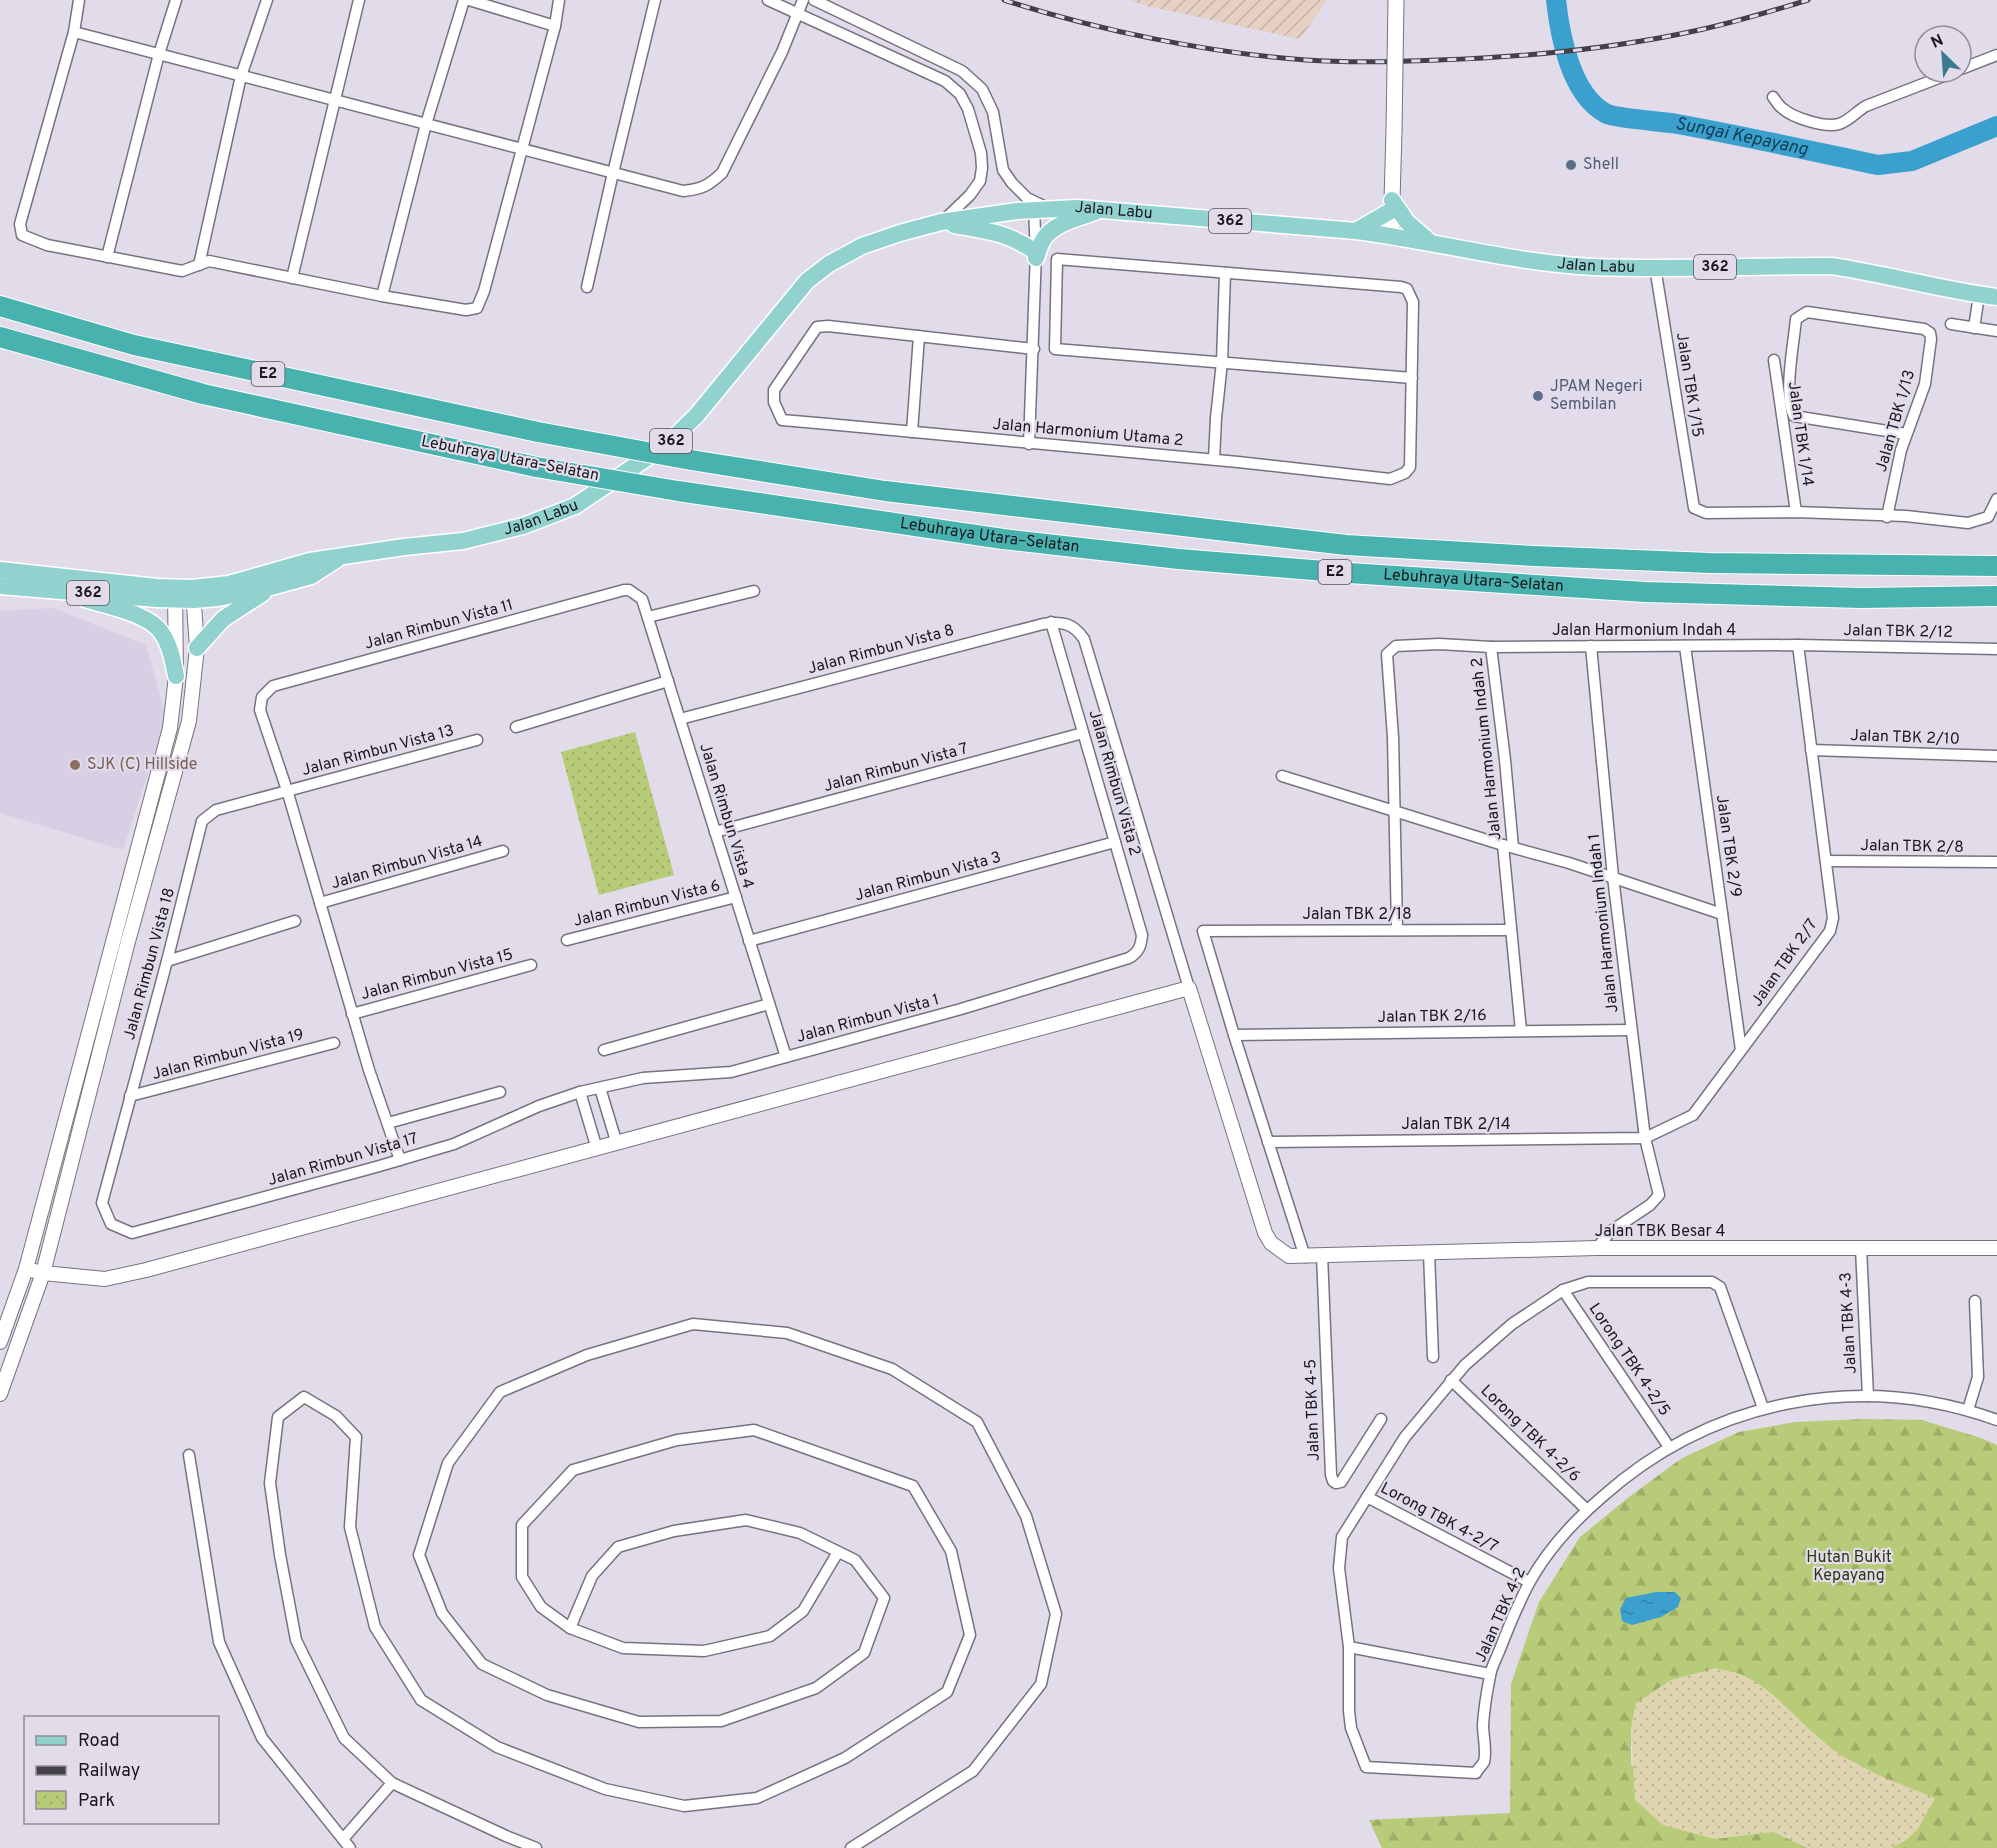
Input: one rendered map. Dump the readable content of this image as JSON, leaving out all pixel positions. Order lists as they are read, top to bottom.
{
  "streets": {
    "highway": ["E2", "Lebuhraya Utara–Selatan"],
    "main road": ["Jalan Labu", "362"],
    "street": [
      "Jalan TBK 1/15",
      "Jalan TBK 1/13",
      "Jalan Harmonium Utama 2",
      "Jalan TBK 1/14",
      "Jalan Rimbun Vista 11",
      "Jalan Harmonium Indah 4",
      "Jalan TBK 2/12",
      "Jalan Rimbun Vista 8",
      "Jalan TBK 2/10",
      "Jalan Harmonium Indah 2",
      "Jalan Rimbun Vista 13",
      "Jalan Rimbun Vista 7",
      "Jalan Rimbun Vista 2",
      "Jalan Rimbun Vista 4",
      "Jalan TBK 2/9",
      "Jalan TBK 2/8",
      "Jalan Rimbun Vista 14",
      "Jalan Rimbun Vista 3",
      "Jalan Rimbun Vista 6",
      "Jalan TBK 2/18",
      "Jalan Harmonium Indah 1",
      "Jalan TBK 2/7",
      "Jalan Rimbun Vista 18",
      "Jalan Rimbun Vista 15",
      "Jalan TBK 2/16",
      "Jalan Rimbun Vista 1",
      "Jalan Rimbun Vista 19",
      "Jalan TBK 2/14",
      "Jalan Rimbun Vista 17",
      "Jalan TBK Besar 4",
      "Jalan TBK 4-3",
      "Lorong TBK 4-2/5",
      "Jalan TBK 4-5",
      "Lorong TBK 4-2/6",
      "Lorong TBK 4-2/7",
      "Jalan TBK 4-2"
    ]
  },
  "crossings": [
    ["Jalan Labu", "Jalan TBK 1/15"],
    ["Jalan TBK 1/15", "Jalan TBK 1/14"],
    ["Jalan Rimbun Vista 11", "Jalan Rimbun Vista 13"],
    ["Jalan Rimbun Vista 11", "Jalan Rimbun Vista 4"],
    ["Jalan Rimbun Vista 11", "Jalan Rimbun Vista 18"],
    ["Jalan Harmonium Indah 4", "Jalan TBK 2/12"],
    ["Jalan Harmonium Indah 4", "Jalan Harmonium Indah 2"],
    ["Jalan Harmonium Indah 4", "Jalan TBK 2/9"],
    ["Jalan Harmonium Indah 4", "Jalan Harmonium Indah 1"],
    ["Jalan Harmonium Indah 4", "Jalan TBK 2/7"],
    ["Jalan TBK 2/12", "Jalan TBK 2/7"],
    ["Jalan Rimbun Vista 8", "Jalan Rimbun Vista 2"],
    ["Jalan Rimbun Vista 8", "Jalan Rimbun Vista 4"],
    ["Jalan TBK 2/10", "Jalan TBK 2/7"],
    ["Jalan Harmonium Indah 2", "Jalan TBK 2/18"],
    ["Jalan Harmonium Indah 2", "Jalan TBK 2/16"],
    ["Jalan Rimbun Vista 13", "Jalan Rimbun Vista 18"],
    ["Jalan Rimbun Vista 7", "Jalan Rimbun Vista 2"],
    ["Jalan Rimbun Vista 7", "Jalan Rimbun Vista 4"],
    ["Jalan Rimbun Vista 2", "Jalan Rimbun Vista 3"],
    ["Jalan Rimbun Vista 2", "Jalan Rimbun Vista 1"],
    ["Jalan Rimbun Vista 4", "Jalan Rimbun Vista 3"],
    ["Jalan Rimbun Vista 4", "Jalan Rimbun Vista 6"],
    ["Jalan Rimbun Vista 4", "Jalan Rimbun Vista 1"],
    ["Jalan TBK 2/9", "Jalan TBK 2/7"],
    ["Jalan TBK 2/8", "Jalan TBK 2/7"],
    ["Jalan TBK 2/18", "Jalan TBK 2/16"],
    ["Jalan Harmonium Indah 1", "Jalan TBK 2/7"],
    ["Jalan Harmonium Indah 1", "Jalan TBK 2/16"],
    ["Jalan Harmonium Indah 1", "Jalan TBK 2/14"],
    ["Jalan Harmonium Indah 1", "Jalan TBK Besar 4"],
    ["Jalan TBK 2/7", "Jalan TBK 2/14"],
    ["Jalan Rimbun Vista 18", "Jalan Rimbun Vista 19"],
    ["Jalan Rimbun Vista 18", "Jalan Rimbun Vista 17"],
    ["Jalan Rimbun Vista 1", "Jalan Rimbun Vista 17"],
    ["Jalan TBK Besar 4", "Jalan TBK 4-3"],
    ["Jalan TBK Besar 4", "Jalan TBK 4-5"],
    ["Jalan TBK 4-3", "Jalan TBK 4-2"],
    ["Lorong TBK 4-2/5", "Jalan TBK 4-2"],
    ["Lorong TBK 4-2/6", "Jalan TBK 4-2"],
    ["Lorong TBK 4-2/7", "Jalan TBK 4-2"]
  ],
  "water": ["Sungai Kepayang"],
  "parks": ["Hutan Bukit Kepayang"],
  "places": ["Shell", "JPAM Negeri Sembilan", "SJK (C) Hillside"],
  "legend": ["Road", "Railway", "Park"],
  "north": "top left"
}
